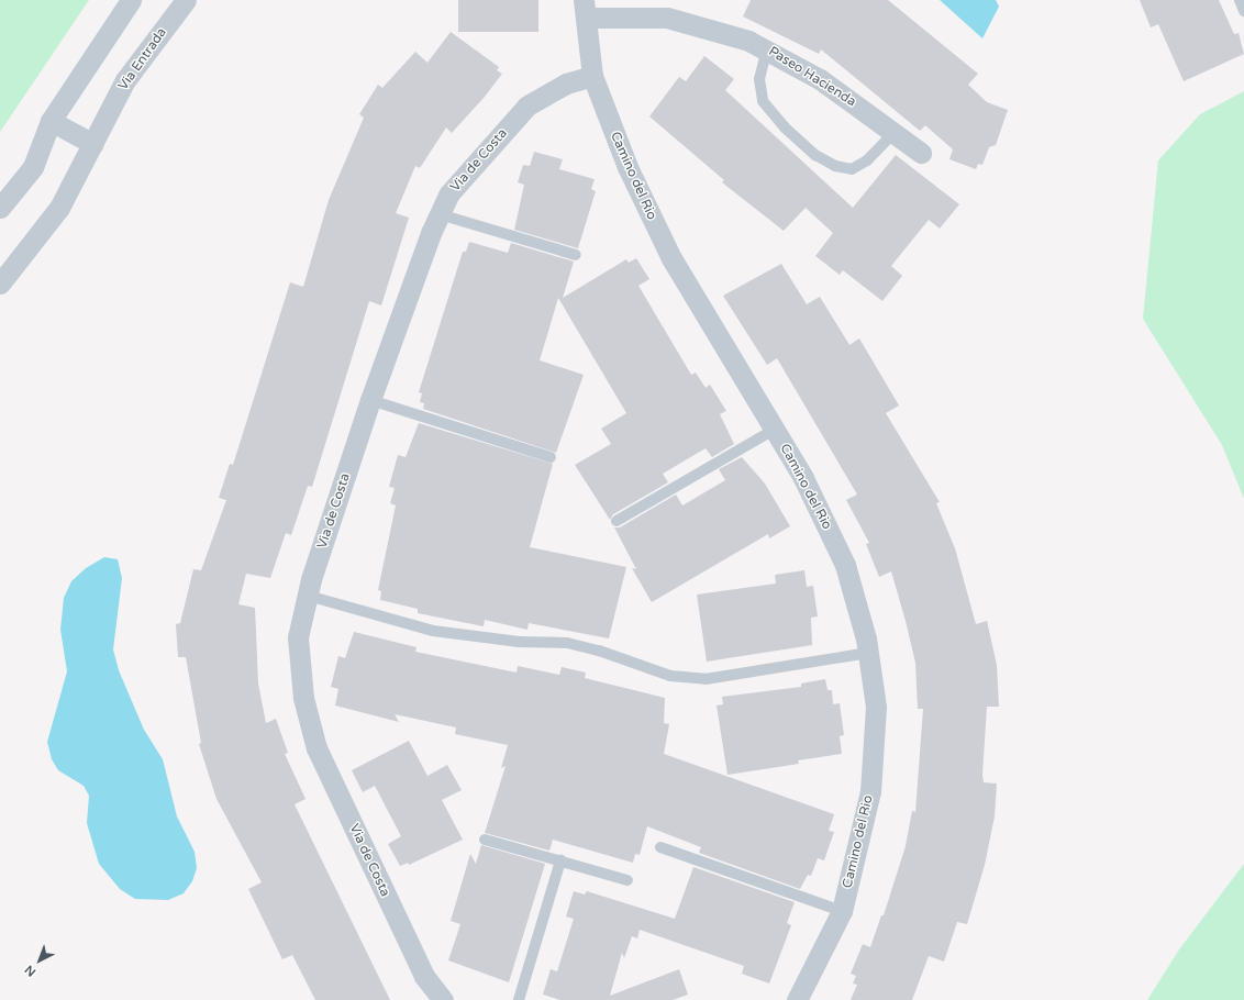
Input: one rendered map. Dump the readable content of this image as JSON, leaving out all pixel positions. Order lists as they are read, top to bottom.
{
  "streets": {
    "street": [
      "Via Entrada",
      "Paseo Hacienda",
      "Via de Costa",
      "Camino del Rio"
    ]
  },
  "crossings": [
    ["Paseo Hacienda", "Camino del Rio"],
    ["Via de Costa", "Camino del Rio"]
  ],
  "north": "bottom left"
}
